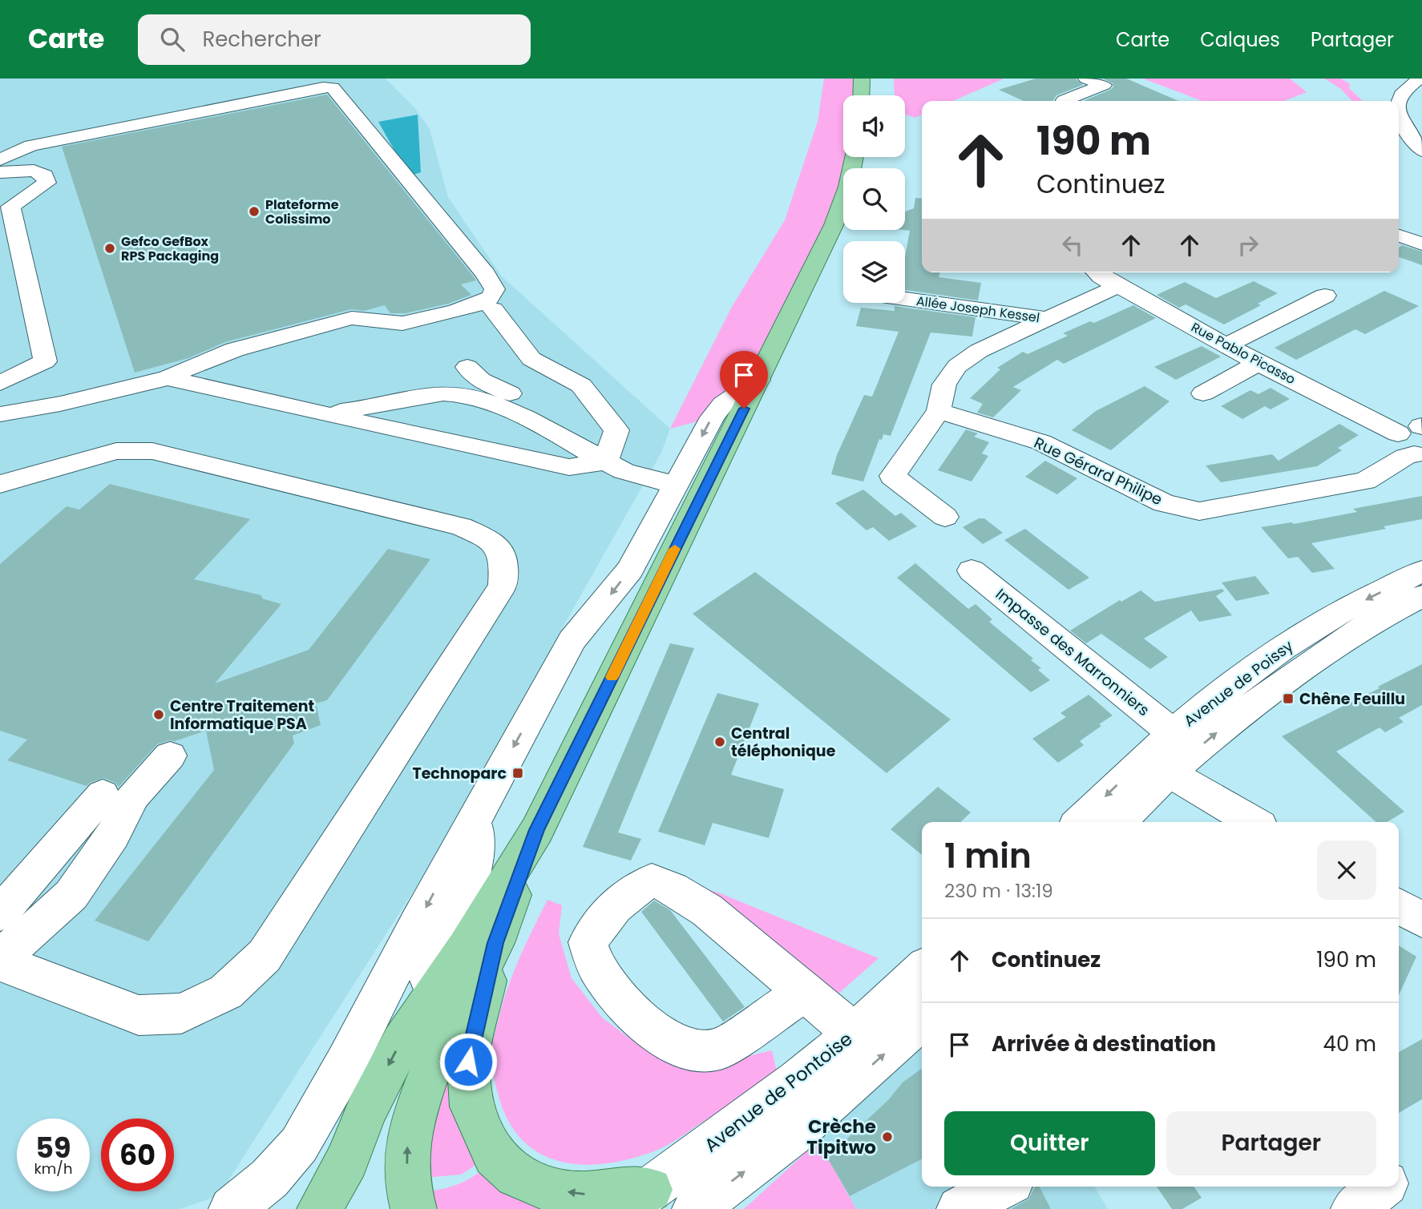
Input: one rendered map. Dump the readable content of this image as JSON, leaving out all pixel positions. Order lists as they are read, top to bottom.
{
  "streets": {
    "street": [
      "Allée Joseph Kessel",
      "Rue Pablo Picasso",
      "Rue Gérard Philipe",
      "Impasse des Marronniers",
      "Avenue de Poissy",
      "Avenue de Pontoise"
    ]
  },
  "crossings": [
    ["Impasse des Marronniers", "Avenue de Poissy"]
  ],
  "places": {
    "other": [
      "Plateforme Colissimo",
      "Gefco GefBox RPS Packaging",
      "Centre Traitement Informatique PSA",
      "Central téléphonique",
      "Crèche Tipitwo"
    ],
    "transit": ["Chêne Feuillu", "Technoparc"]
  },
  "page": {
    "header": "Carte",
    "search": "Rechercher",
    "nav": ["Carte", "Calques", "Partager"],
    "turn": ["190 m", "Continuez"],
    "heading": ["1 min", "230 m · 13:19"],
    "list": [
      {
        "name": "Continuez",
        "value": "190 m"
      },
      {
        "name": "Arrivée à destination",
        "value": "40 m"
      }
    ],
    "buttons": ["Quitter", "Partager"],
    "speed": "59 km/h",
    "limit": "60"
  }
}
